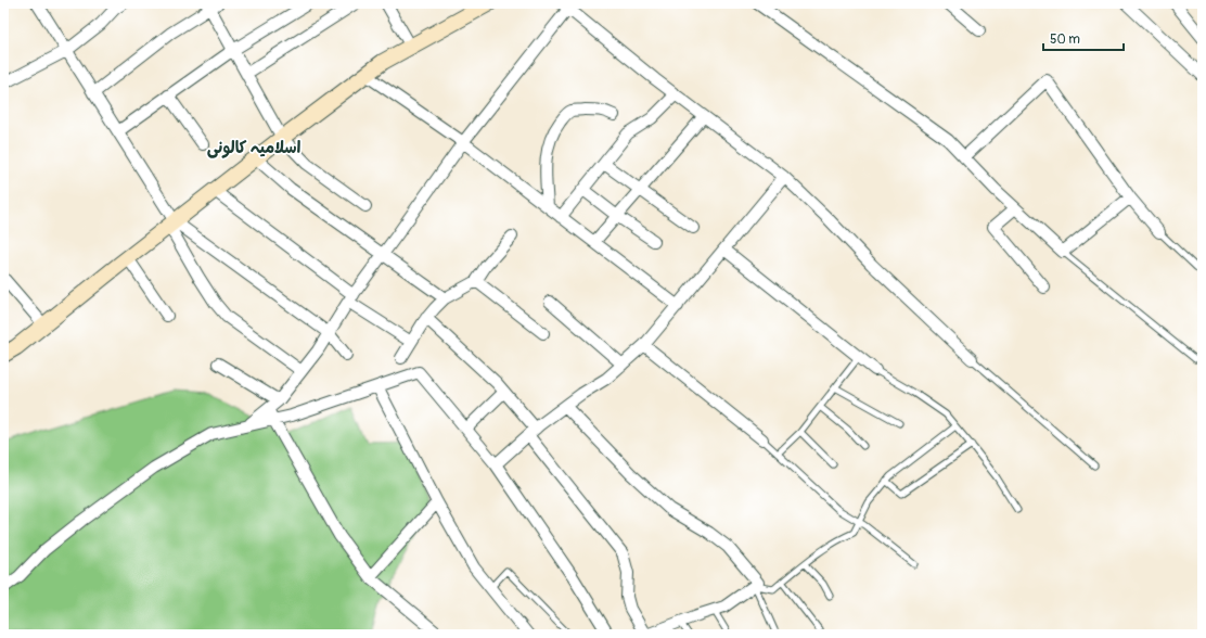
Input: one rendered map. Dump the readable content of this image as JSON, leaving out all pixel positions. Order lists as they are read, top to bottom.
{
  "districts": ["اسلامیہ کالونی"],
  "scale_bar": "50 m"
}
